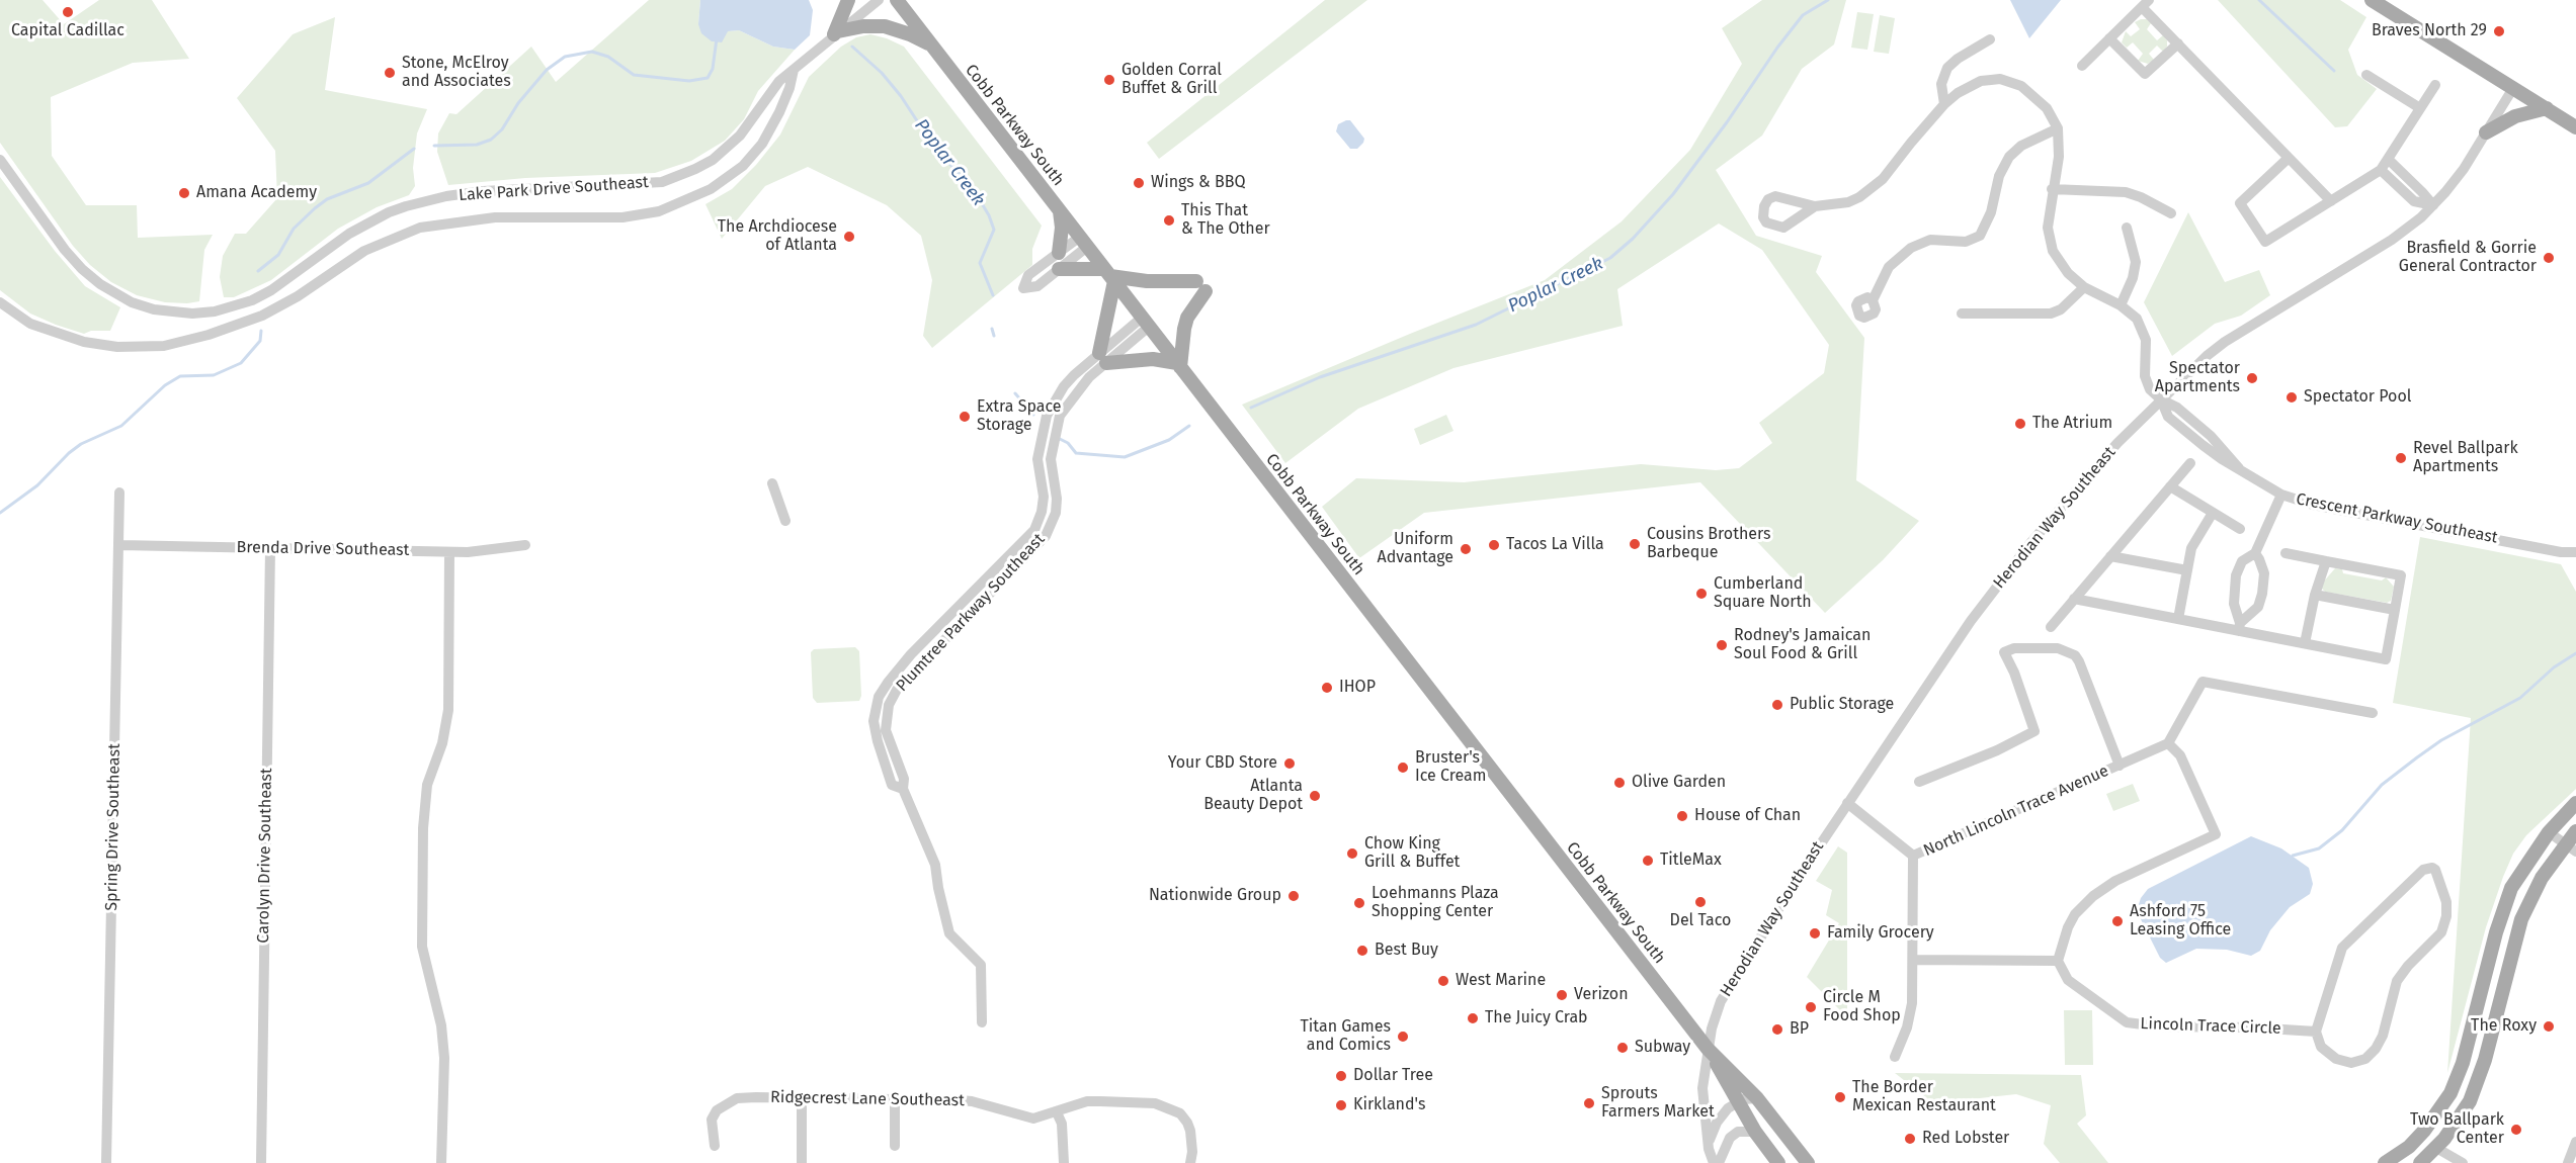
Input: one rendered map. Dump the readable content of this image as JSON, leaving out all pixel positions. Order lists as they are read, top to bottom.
{
  "streets": {
    "main road": ["Cobb Parkway South"],
    "street": [
      "Lake Park Drive Southeast",
      "Herodian Way Southeast",
      "Crescent Parkway Southeast",
      "Brenda Drive Southeast",
      "Plumtree Parkway Southeast",
      "North Lincoln Trace Avenue",
      "Spring Drive Southeast",
      "Carolyn Drive Southeast",
      "Lincoln Trace Circle",
      "Ridgecrest Lane Southeast"
    ]
  },
  "crossings": [
    ["Cobb Parkway South", "Herodian Way Southeast"],
    ["Cobb Parkway South", "Plumtree Parkway Southeast"],
    ["Herodian Way Southeast", "Crescent Parkway Southeast"],
    ["Brenda Drive Southeast", "Spring Drive Southeast"],
    ["Brenda Drive Southeast", "Carolyn Drive Southeast"]
  ],
  "water": ["Poplar Creek"],
  "places": [
    "Capital Cadillac",
    "Braves North 29",
    "Stone, McElroy and Associates",
    "Golden Corral Buffet & Grill",
    "Wings & BBQ",
    "Amana Academy",
    "This That & The Other",
    "The Archdiocese of Atlanta",
    "Brasfield & Gorrie General Contractor",
    "Spectator Apartments",
    "Spectator Pool",
    "Extra Space Storage",
    "The Atrium",
    "Revel Ballpark Apartments",
    "Cousins Brothers Barbeque",
    "Tacos La Villa",
    "Uniform Advantage",
    "Cumberland Square North",
    "Rodney's Jamaican Soul Food & Grill",
    "IHOP",
    "Public Storage",
    "Your CBD Store",
    "Bruster's Ice Cream",
    "Olive Garden",
    "Atlanta Beauty Depot",
    "House of Chan",
    "Chow King Grill & Buffet",
    "TitleMax",
    "Nationwide Group",
    "Del Taco",
    "Loehmanns Plaza Shopping Center",
    "Ashford 75 Leasing Office",
    "Family Grocery",
    "Best Buy",
    "West Marine",
    "Verizon",
    "Circle M Food Shop",
    "The Juicy Crab",
    "The Roxy",
    "BP",
    "Titan Games and Comics",
    "Subway",
    "Dollar Tree",
    "The Border Mexican Restaurant",
    "Sprouts Farmers Market",
    "Kirkland's",
    "Two Ballpark Center",
    "Red Lobster"
  ]
}
